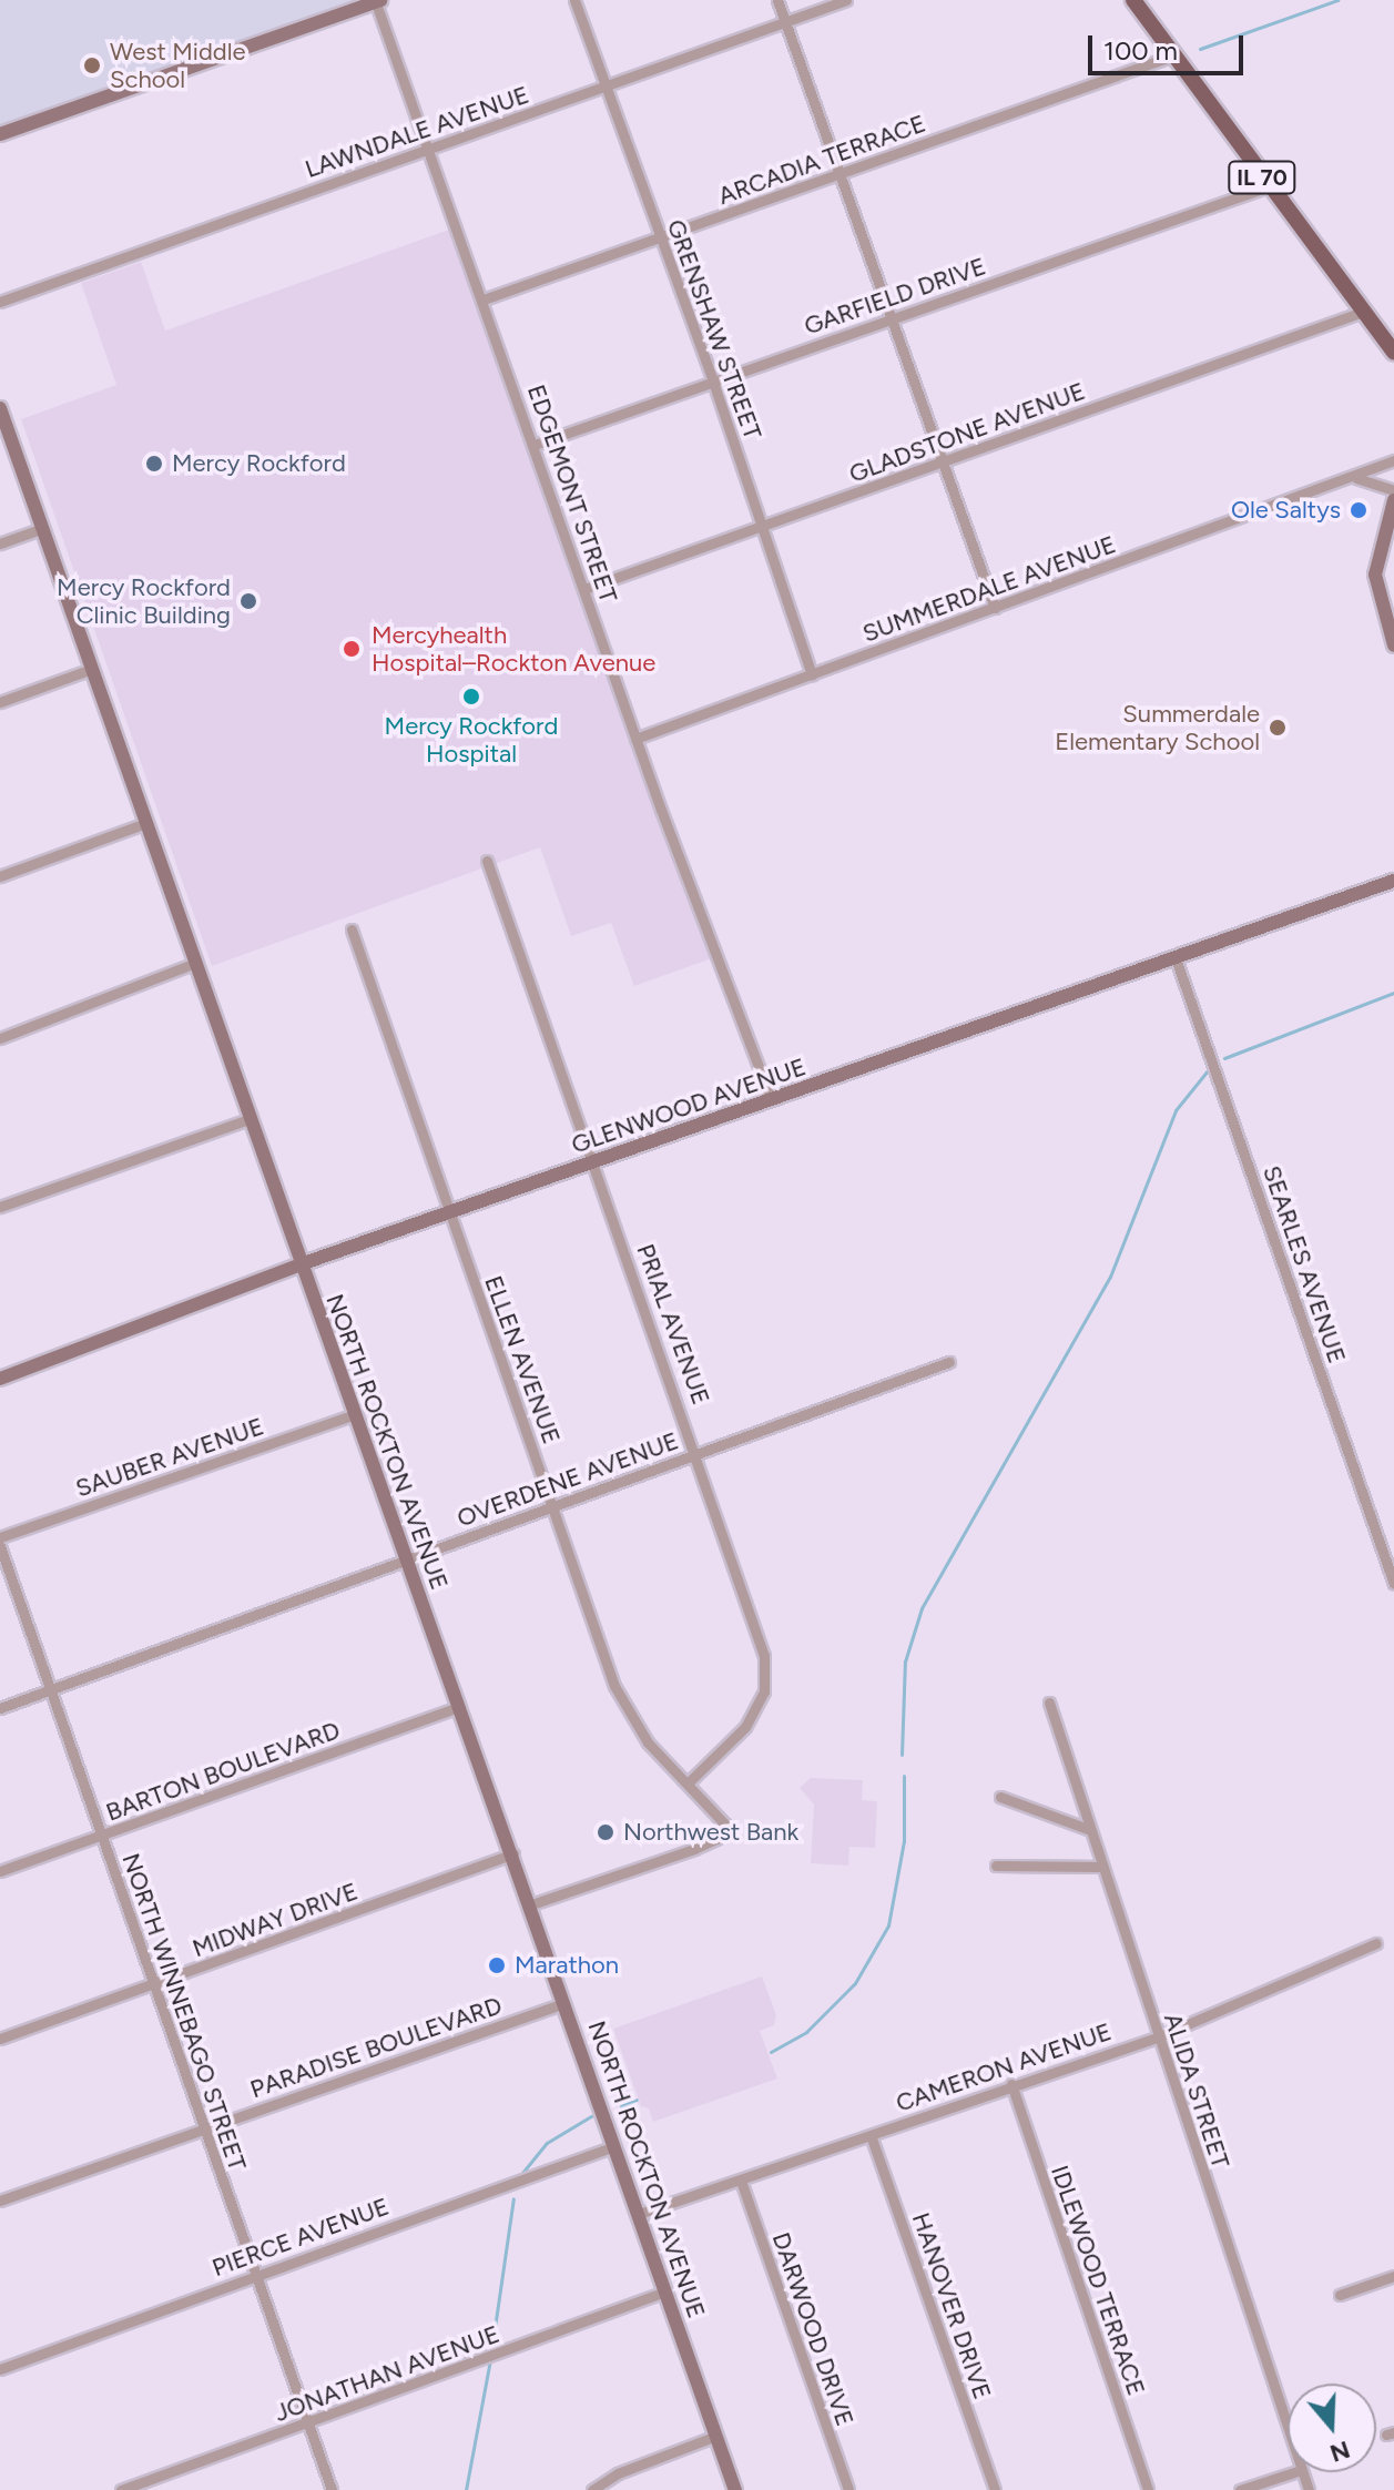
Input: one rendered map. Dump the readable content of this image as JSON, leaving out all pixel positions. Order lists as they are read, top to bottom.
{
  "streets": {
    "main road": ["IL 70", "GLENWOOD AVENUE", "NORTH ROCKTON AVENUE"],
    "street": [
      "LAWNDALE AVENUE",
      "ARCADIA TERRACE",
      "GARFIELD DRIVE",
      "GRENSHAW STREET",
      "GLADSTONE AVENUE",
      "EDGEMONT STREET",
      "SUMMERDALE AVENUE",
      "SEARLES AVENUE",
      "PRIAL AVENUE",
      "ELLEN AVENUE",
      "SAUBER AVENUE",
      "OVERDENE AVENUE",
      "BARTON BOULEVARD",
      "MIDWAY DRIVE",
      "NORTH WINNEBAGO STREET",
      "PARADISE BOULEVARD",
      "CAMERON AVENUE",
      "ALIDA STREET",
      "PIERCE AVENUE",
      "IDLEWOOD TERRACE",
      "HANOVER DRIVE",
      "DARWOOD DRIVE",
      "JONATHAN AVENUE"
    ]
  },
  "crossings": [
    ["LAWNDALE AVENUE", "GRENSHAW STREET"],
    ["LAWNDALE AVENUE", "EDGEMONT STREET"],
    ["ARCADIA TERRACE", "IL 70"],
    ["ARCADIA TERRACE", "GRENSHAW STREET"],
    ["ARCADIA TERRACE", "EDGEMONT STREET"],
    ["IL 70", "GARFIELD DRIVE"],
    ["IL 70", "GLADSTONE AVENUE"],
    ["GARFIELD DRIVE", "GRENSHAW STREET"],
    ["GARFIELD DRIVE", "EDGEMONT STREET"],
    ["GRENSHAW STREET", "GLADSTONE AVENUE"],
    ["GRENSHAW STREET", "SUMMERDALE AVENUE"],
    ["GLADSTONE AVENUE", "EDGEMONT STREET"],
    ["EDGEMONT STREET", "SUMMERDALE AVENUE"],
    ["EDGEMONT STREET", "GLENWOOD AVENUE"],
    ["GLENWOOD AVENUE", "SEARLES AVENUE"],
    ["GLENWOOD AVENUE", "PRIAL AVENUE"],
    ["GLENWOOD AVENUE", "ELLEN AVENUE"],
    ["GLENWOOD AVENUE", "NORTH ROCKTON AVENUE"],
    ["PRIAL AVENUE", "ELLEN AVENUE"],
    ["PRIAL AVENUE", "OVERDENE AVENUE"],
    ["ELLEN AVENUE", "NORTH ROCKTON AVENUE"],
    ["ELLEN AVENUE", "OVERDENE AVENUE"],
    ["NORTH ROCKTON AVENUE", "SAUBER AVENUE"],
    ["NORTH ROCKTON AVENUE", "OVERDENE AVENUE"],
    ["NORTH ROCKTON AVENUE", "BARTON BOULEVARD"],
    ["NORTH ROCKTON AVENUE", "MIDWAY DRIVE"],
    ["NORTH ROCKTON AVENUE", "PARADISE BOULEVARD"],
    ["NORTH ROCKTON AVENUE", "CAMERON AVENUE"],
    ["NORTH ROCKTON AVENUE", "PIERCE AVENUE"],
    ["NORTH ROCKTON AVENUE", "JONATHAN AVENUE"],
    ["OVERDENE AVENUE", "NORTH WINNEBAGO STREET"],
    ["BARTON BOULEVARD", "NORTH WINNEBAGO STREET"],
    ["MIDWAY DRIVE", "NORTH WINNEBAGO STREET"],
    ["NORTH WINNEBAGO STREET", "PARADISE BOULEVARD"],
    ["NORTH WINNEBAGO STREET", "PIERCE AVENUE"],
    ["NORTH WINNEBAGO STREET", "JONATHAN AVENUE"],
    ["CAMERON AVENUE", "ALIDA STREET"],
    ["CAMERON AVENUE", "IDLEWOOD TERRACE"],
    ["CAMERON AVENUE", "HANOVER DRIVE"],
    ["CAMERON AVENUE", "DARWOOD DRIVE"]
  ],
  "places": [
    "West Middle School",
    "Mercy Rockford",
    "Ole Saltys",
    "Mercy Rockford Clinic Building",
    "Mercyhealth Hospital–Rockton Avenue",
    "Mercy Rockford Hospital",
    "Summerdale Elementary School",
    "Northwest Bank",
    "Marathon"
  ],
  "scale_bar": "100 m",
  "north": "bottom"
}
